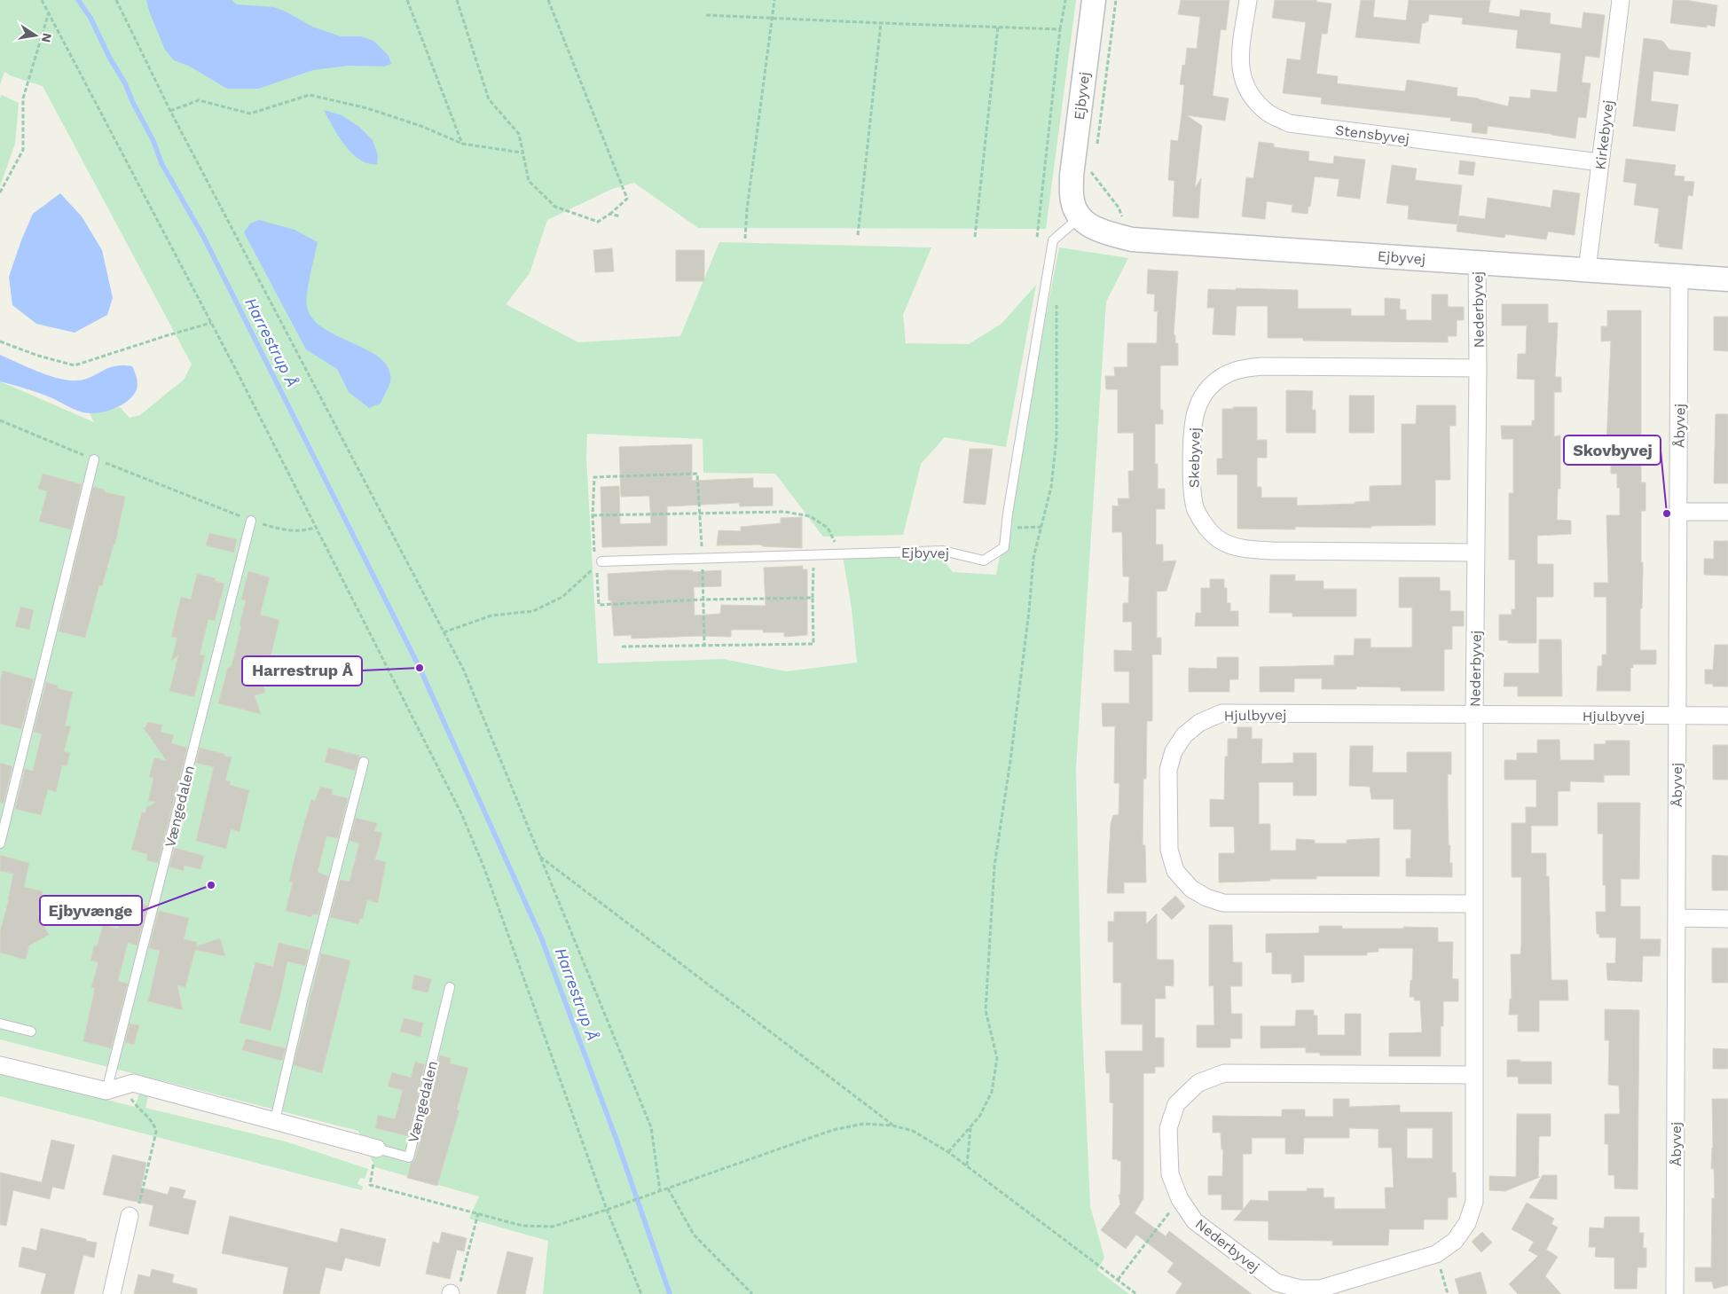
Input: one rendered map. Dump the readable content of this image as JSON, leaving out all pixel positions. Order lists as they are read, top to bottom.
{
  "streets": {
    "street": [
      "Ejbyvej",
      "Stensbyvej",
      "Kirkebyvej",
      "Nederbyvej",
      "Åbyvej",
      "Skebyvej",
      "Hjulbyvej",
      "Vængedalen"
    ]
  },
  "crossings": [
    ["Ejbyvej", "Kirkebyvej"],
    ["Ejbyvej", "Nederbyvej"],
    ["Ejbyvej", "Åbyvej"],
    ["Stensbyvej", "Kirkebyvej"],
    ["Nederbyvej", "Skebyvej"],
    ["Nederbyvej", "Hjulbyvej"],
    ["Åbyvej", "Hjulbyvej"]
  ],
  "water": ["Harrestrup Å"],
  "places": ["Skovbyvej", "Harrestrup Å", "Ejbyvænge"],
  "north": "right"
}
